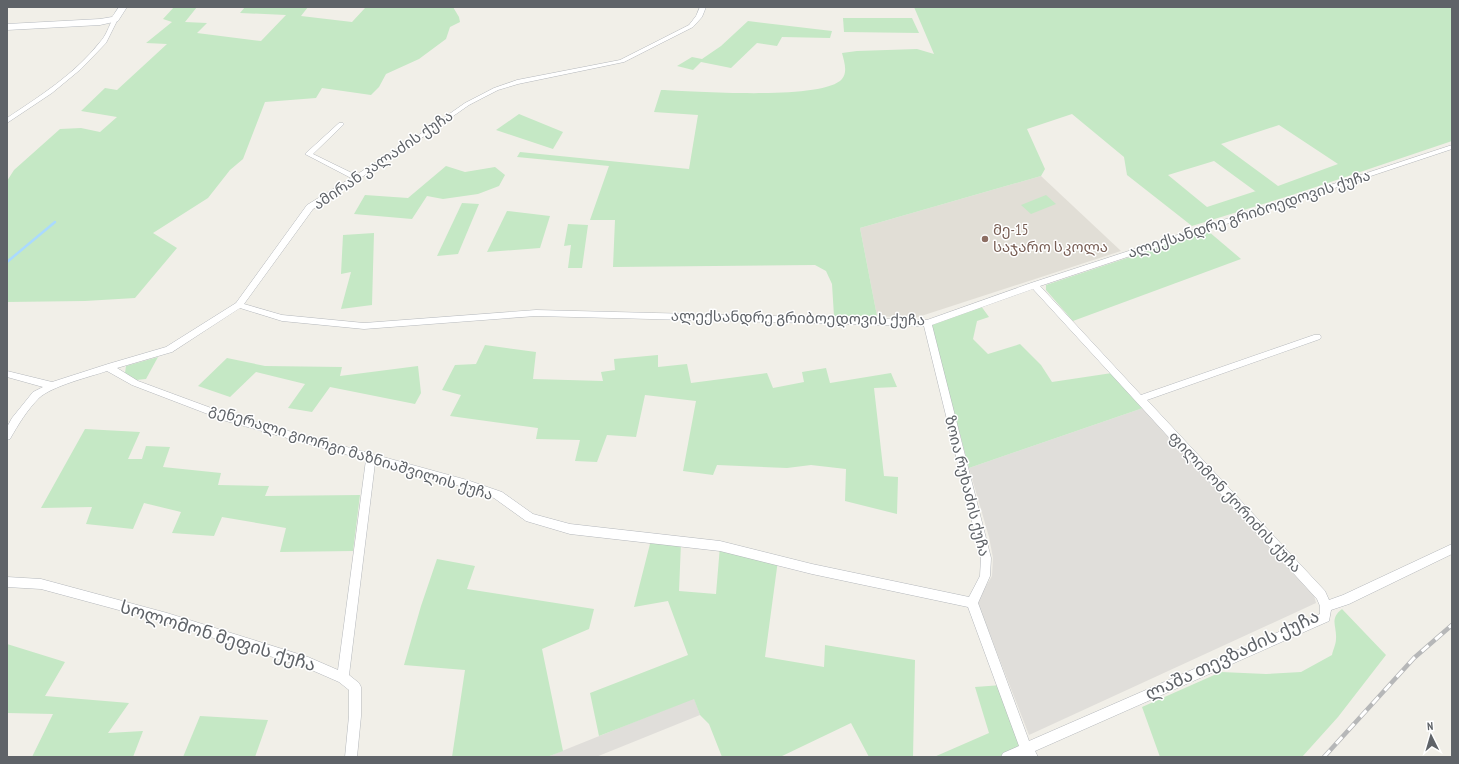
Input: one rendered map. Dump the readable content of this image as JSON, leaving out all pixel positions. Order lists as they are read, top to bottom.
{
  "streets": {
    "street": [
      "ამირან კალაძის ქუჩა",
      "ალექსანდრე გრიბოედოვის ქუჩა",
      "გენერალი გიორგი მაზნიაშვილის ქუჩა",
      "ზოია რუხაძის ქუჩა",
      "ფილიმონ ქორიძის ქუჩა",
      "სოლომონ მეფის ქუჩა",
      "ლაშა თევზაძის ქუჩა"
    ]
  },
  "crossings": [
    ["ამირან კალაძის ქუჩა", "ალექსანდრე გრიბოედოვის ქუჩა"],
    ["ამირან კალაძის ქუჩა", "გენერალი გიორგი მაზნიაშვილის ქუჩა"],
    ["ალექსანდრე გრიბოედოვის ქუჩა", "ზოია რუხაძის ქუჩა"],
    ["ალექსანდრე გრიბოედოვის ქუჩა", "ფილიმონ ქორიძის ქუჩა"],
    ["გენერალი გიორგი მაზნიაშვილის ქუჩა", "ზოია რუხაძის ქუჩა"],
    ["ფილიმონ ქორიძის ქუჩა", "ლაშა თევზაძის ქუჩა"]
  ],
  "places": ["მე-15 საჯარო სკოლა"],
  "north": "top"
}
